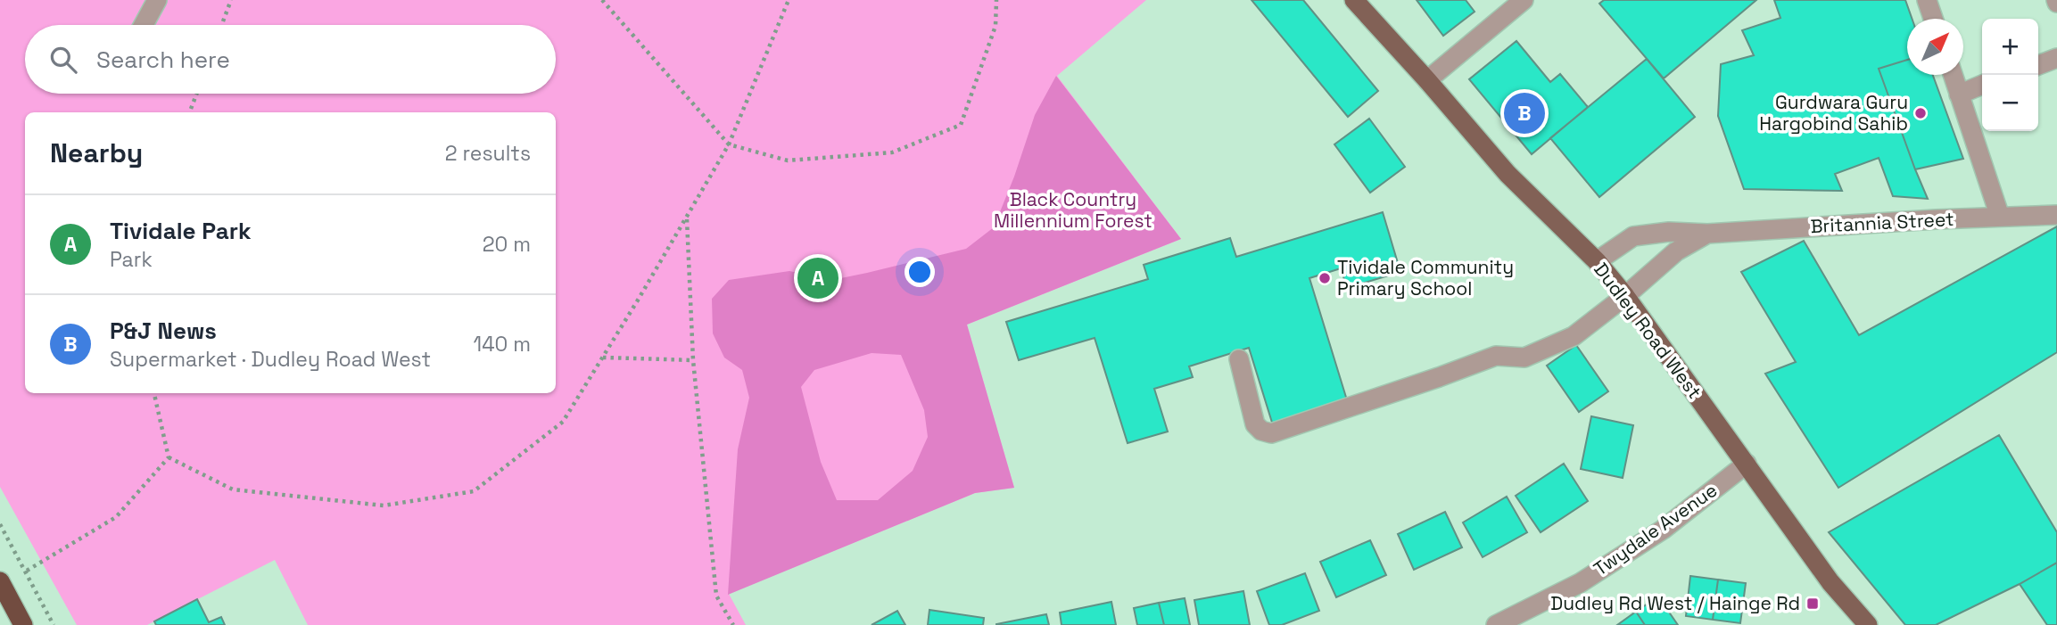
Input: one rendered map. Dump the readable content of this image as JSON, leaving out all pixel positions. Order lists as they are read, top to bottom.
{
  "streets": {
    "main road": ["Dudley Road West"],
    "street": ["Britannia Street", "Twydale Avenue"]
  },
  "crossings": [
    ["Britannia Street", "Dudley Road West"],
    ["Dudley Road West", "Twydale Avenue"]
  ],
  "parks": ["Black Country Millennium Forest"],
  "places": {
    "other": ["Gurdwara Guru Hargobind Sahib", "Tividale Community Primary School"],
    "transit": ["Dudley Rd West / Hainge Rd"]
  },
  "north": "top right",
  "page": {
    "map_buttons": ["+", "−"],
    "search": "Search here",
    "pins": ["B", "A"],
    "heading": ["Nearby", "2 results"],
    "list": [
      {
        "mark": "A",
        "name": "Tividale Park",
        "note": "Park",
        "value": "20 m"
      },
      {
        "mark": "B",
        "name": "P&J News",
        "note": "Supermarket · Dudley Road West",
        "value": "140 m"
      }
    ]
  }
}
